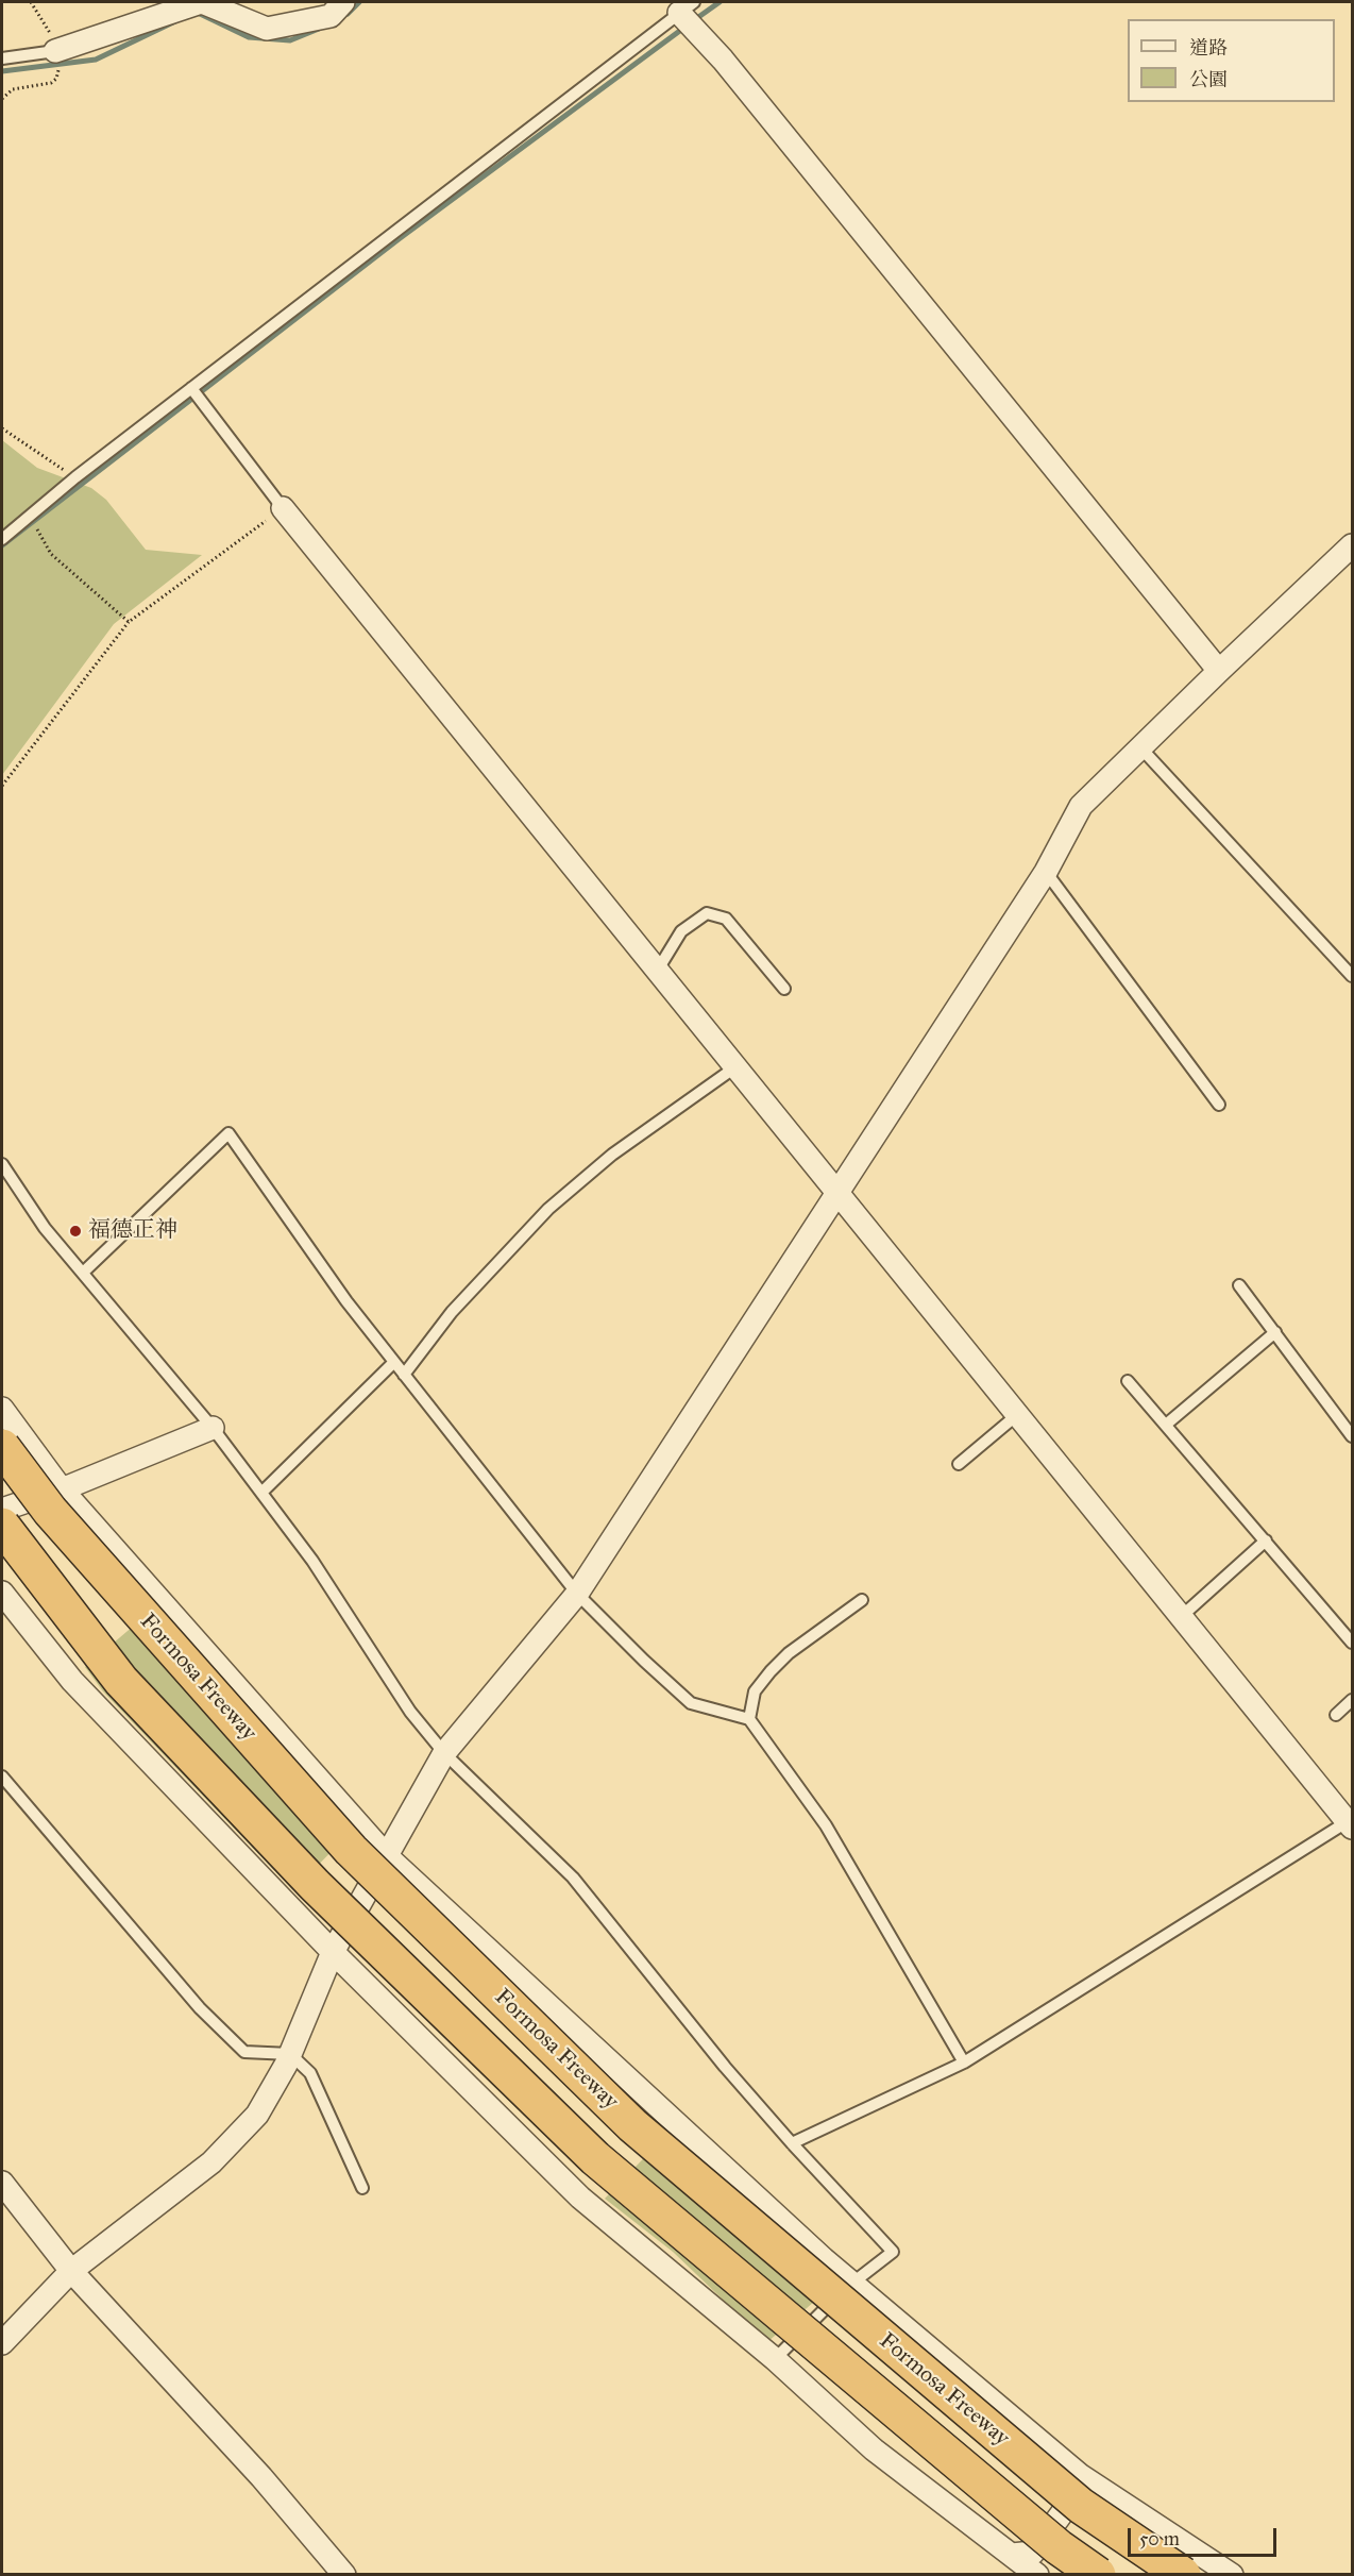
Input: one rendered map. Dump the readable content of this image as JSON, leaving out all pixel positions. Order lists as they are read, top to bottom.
{
  "streets": {
    "highway": ["Formosa Freeway"]
  },
  "places": ["福德正神"],
  "legend": ["道路", "公園"],
  "scale_bar": "50 m"
}
